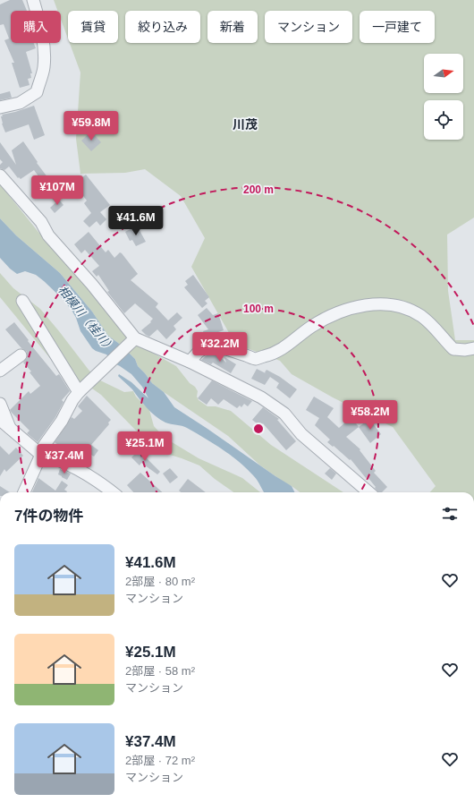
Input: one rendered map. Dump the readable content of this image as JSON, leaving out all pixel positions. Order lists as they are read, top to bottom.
{
  "districts": ["川茂"],
  "water": ["相模川（桂川）"],
  "north": "right",
  "page": {
    "chip": [
      "購入",
      "賃貸",
      "絞り込み",
      "新着",
      "マンション",
      "一戸建て"
    ],
    "price": [
      "¥59.8M",
      "¥107M",
      "¥41.6M",
      "¥32.2M",
      "¥58.2M",
      "¥25.1M",
      "¥37.4M"
    ],
    "heading": "7件の物件",
    "list": [
      {
        "name": "¥41.6M",
        "note": "2部屋 · 80 m² · マンション"
      },
      {
        "name": "¥25.1M",
        "note": "2部屋 · 58 m² · マンション"
      },
      {
        "name": "¥37.4M",
        "note": "2部屋 · 72 m² · マンション"
      }
    ]
  },
  "rings": ["200 m", "100 m"]
}
